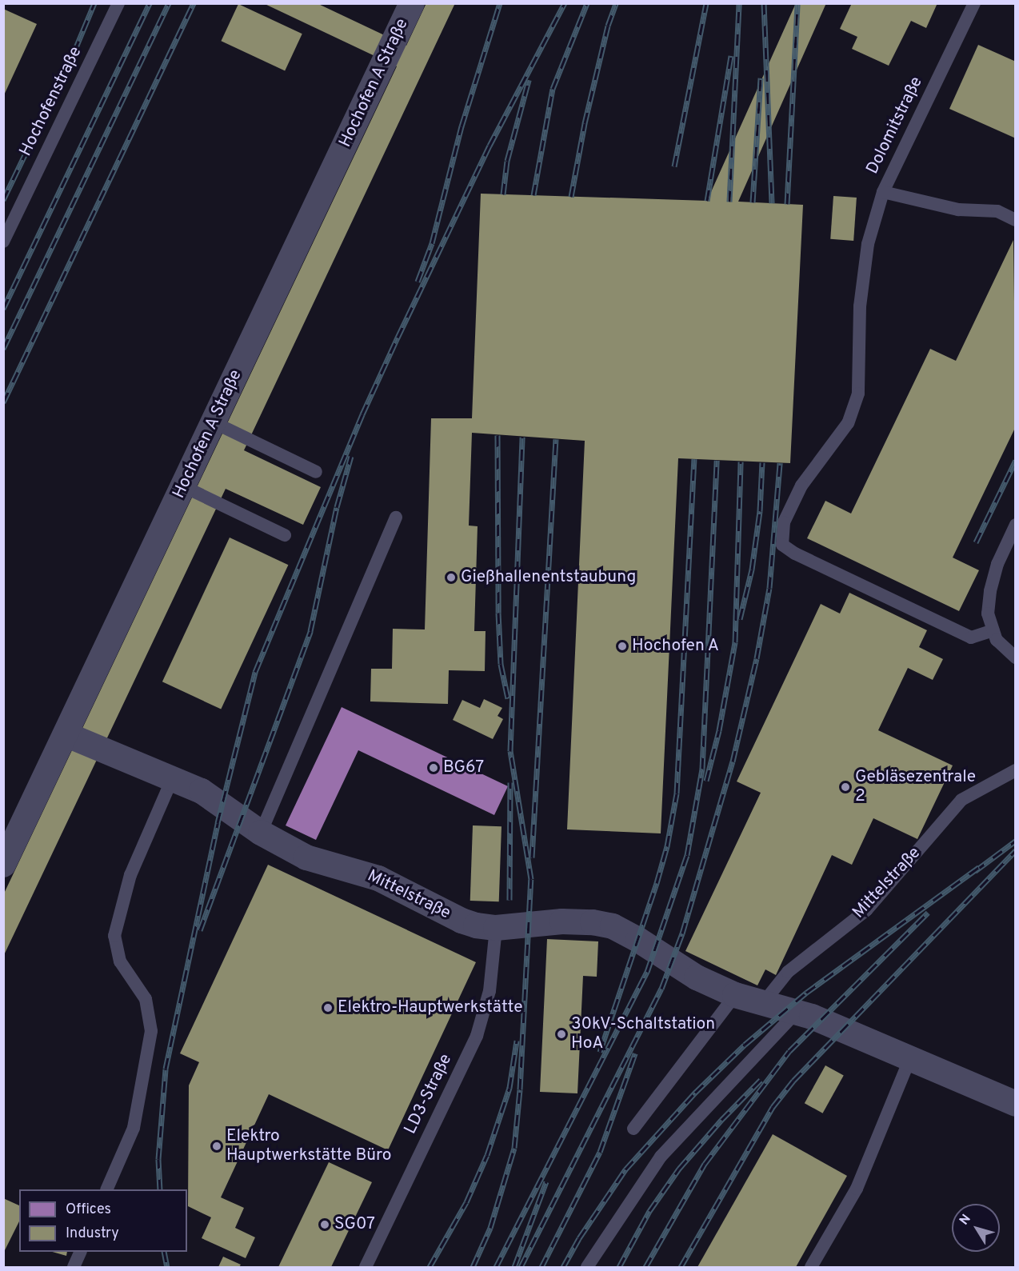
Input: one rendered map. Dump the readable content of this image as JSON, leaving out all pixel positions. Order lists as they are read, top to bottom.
{
  "streets": {
    "street": ["Hochofen A Straße", "Mittelstraße"],
    "lane": ["Hochofenstraße", "Dolomitstraße", "LD3-Straße"]
  },
  "crossings": [
    ["Hochofen A Straße", "Mittelstraße"],
    ["Mittelstraße", "LD3-Straße"]
  ],
  "places": [
    "Gießhallenentstaubung",
    "Hochofen A",
    "BG67",
    "Gebläsezentrale 2",
    "Elektro-Hauptwerkstätte",
    "30kV-Schaltstation HoA",
    "Elektro Hauptwerkstätte Büro",
    "SG07"
  ],
  "legend": ["Offices", "Industry"],
  "north": "top left"
}
